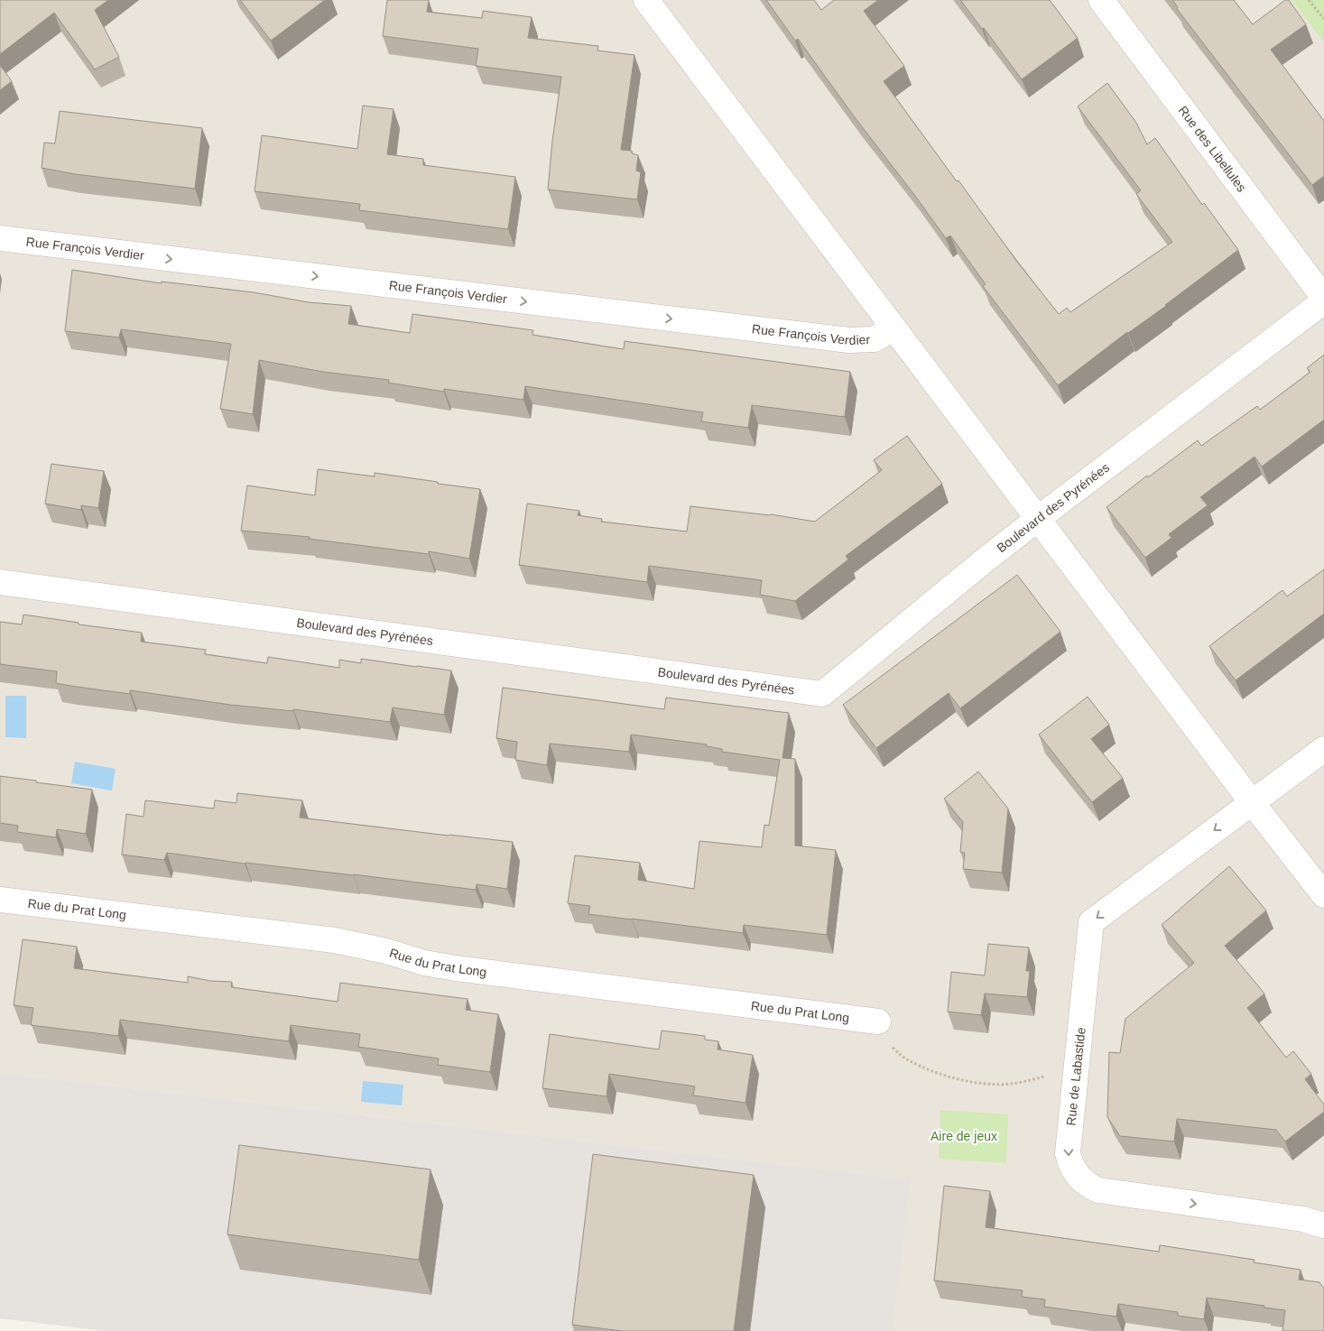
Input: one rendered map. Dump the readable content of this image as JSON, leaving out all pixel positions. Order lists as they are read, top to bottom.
{
  "streets": {
    "street": [
      "Rue des Libellules",
      "Rue François Verdier",
      "Boulevard des Pyrénées",
      "Rue du Prat Long",
      "Rue de Labastide"
    ]
  },
  "one_way": ["Rue François Verdier"],
  "parks": ["Aire de jeux"]
}
